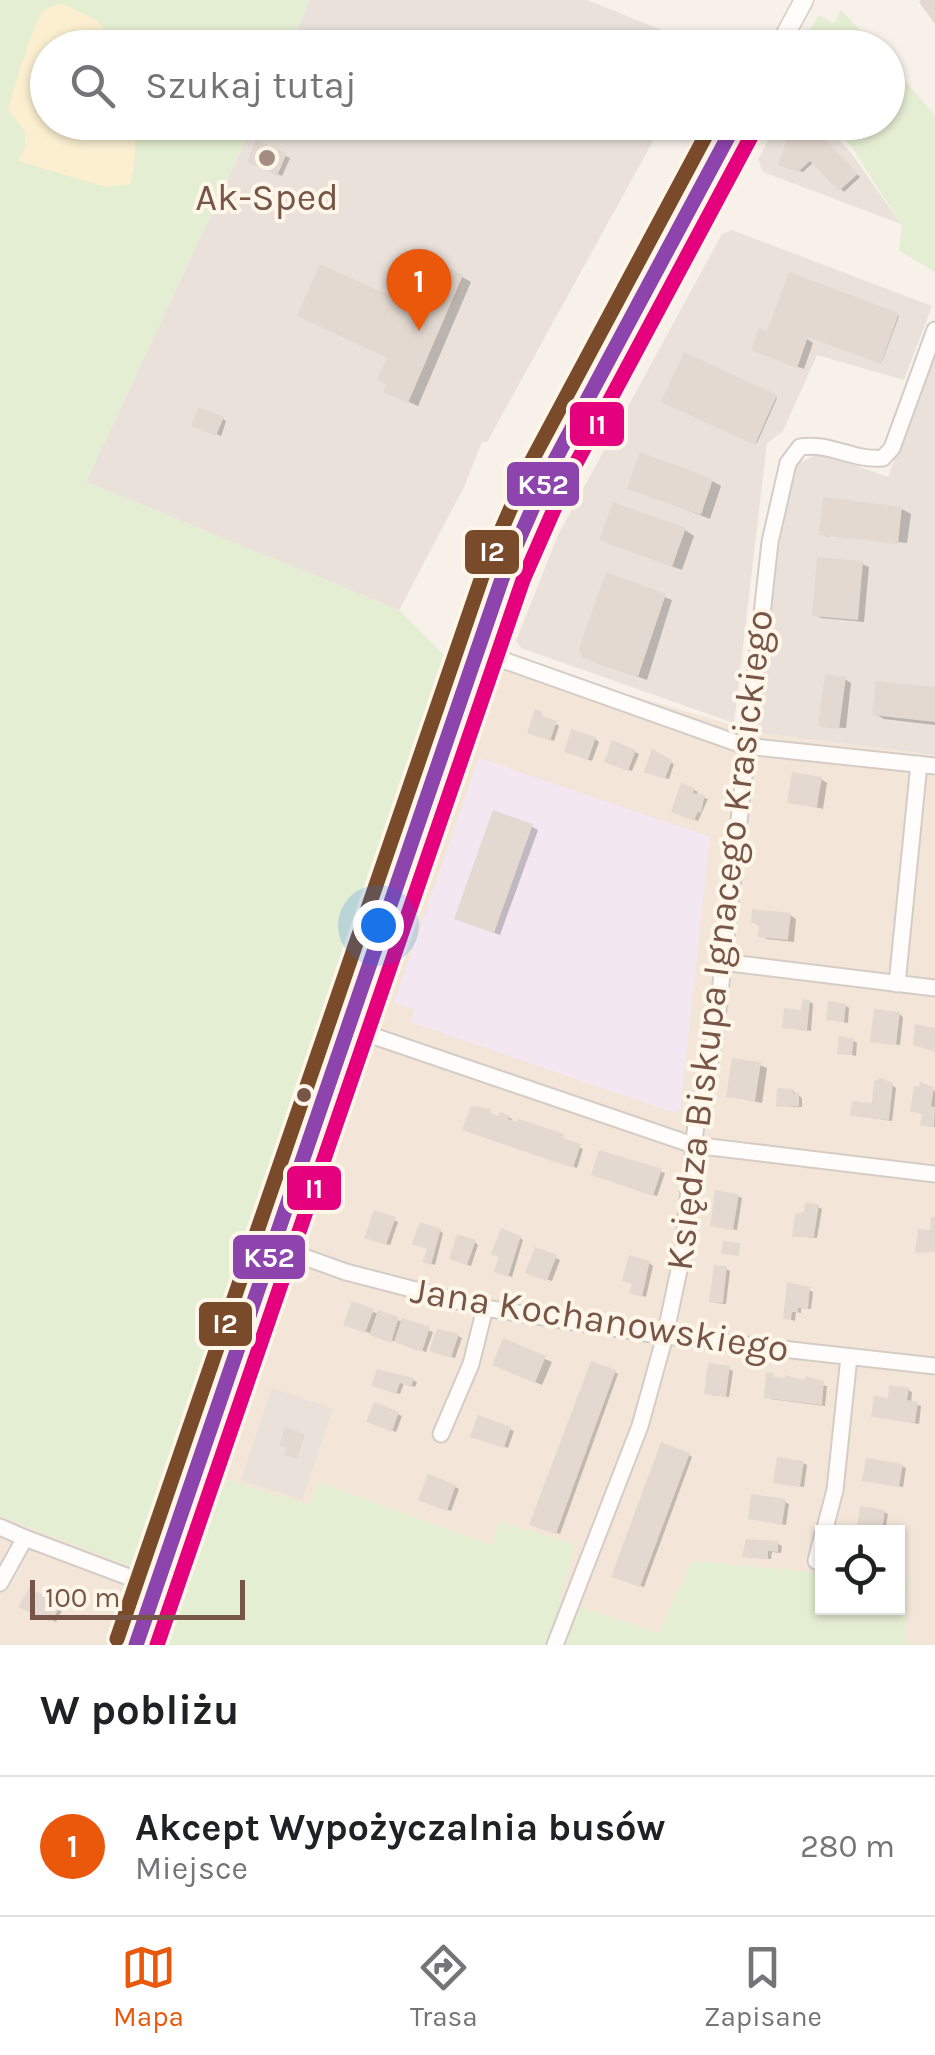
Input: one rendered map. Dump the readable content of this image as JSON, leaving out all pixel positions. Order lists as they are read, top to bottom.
{
  "streets": {
    "street": ["Księdza Biskupa Ignacego Krasickiego", "Jana Kochanowskiego"]
  },
  "crossings": [
    ["Księdza Biskupa Ignacego Krasickiego", "Jana Kochanowskiego"]
  ],
  "places": ["Ak-Sped"],
  "lines": ["transit line K52", "transit line I1", "transit line I2"],
  "scale_bar": "100 m",
  "page": {
    "search": "Szukaj tutaj",
    "pins": "1",
    "scale": "100 m",
    "heading": "W pobliżu",
    "list": [
      {
        "mark": "1",
        "name": "Akcept Wypożyczalnia busów",
        "note": "Miejsce",
        "value": "280 m"
      }
    ],
    "nav": ["Mapa", "Trasa", "Zapisane"]
  }
}
